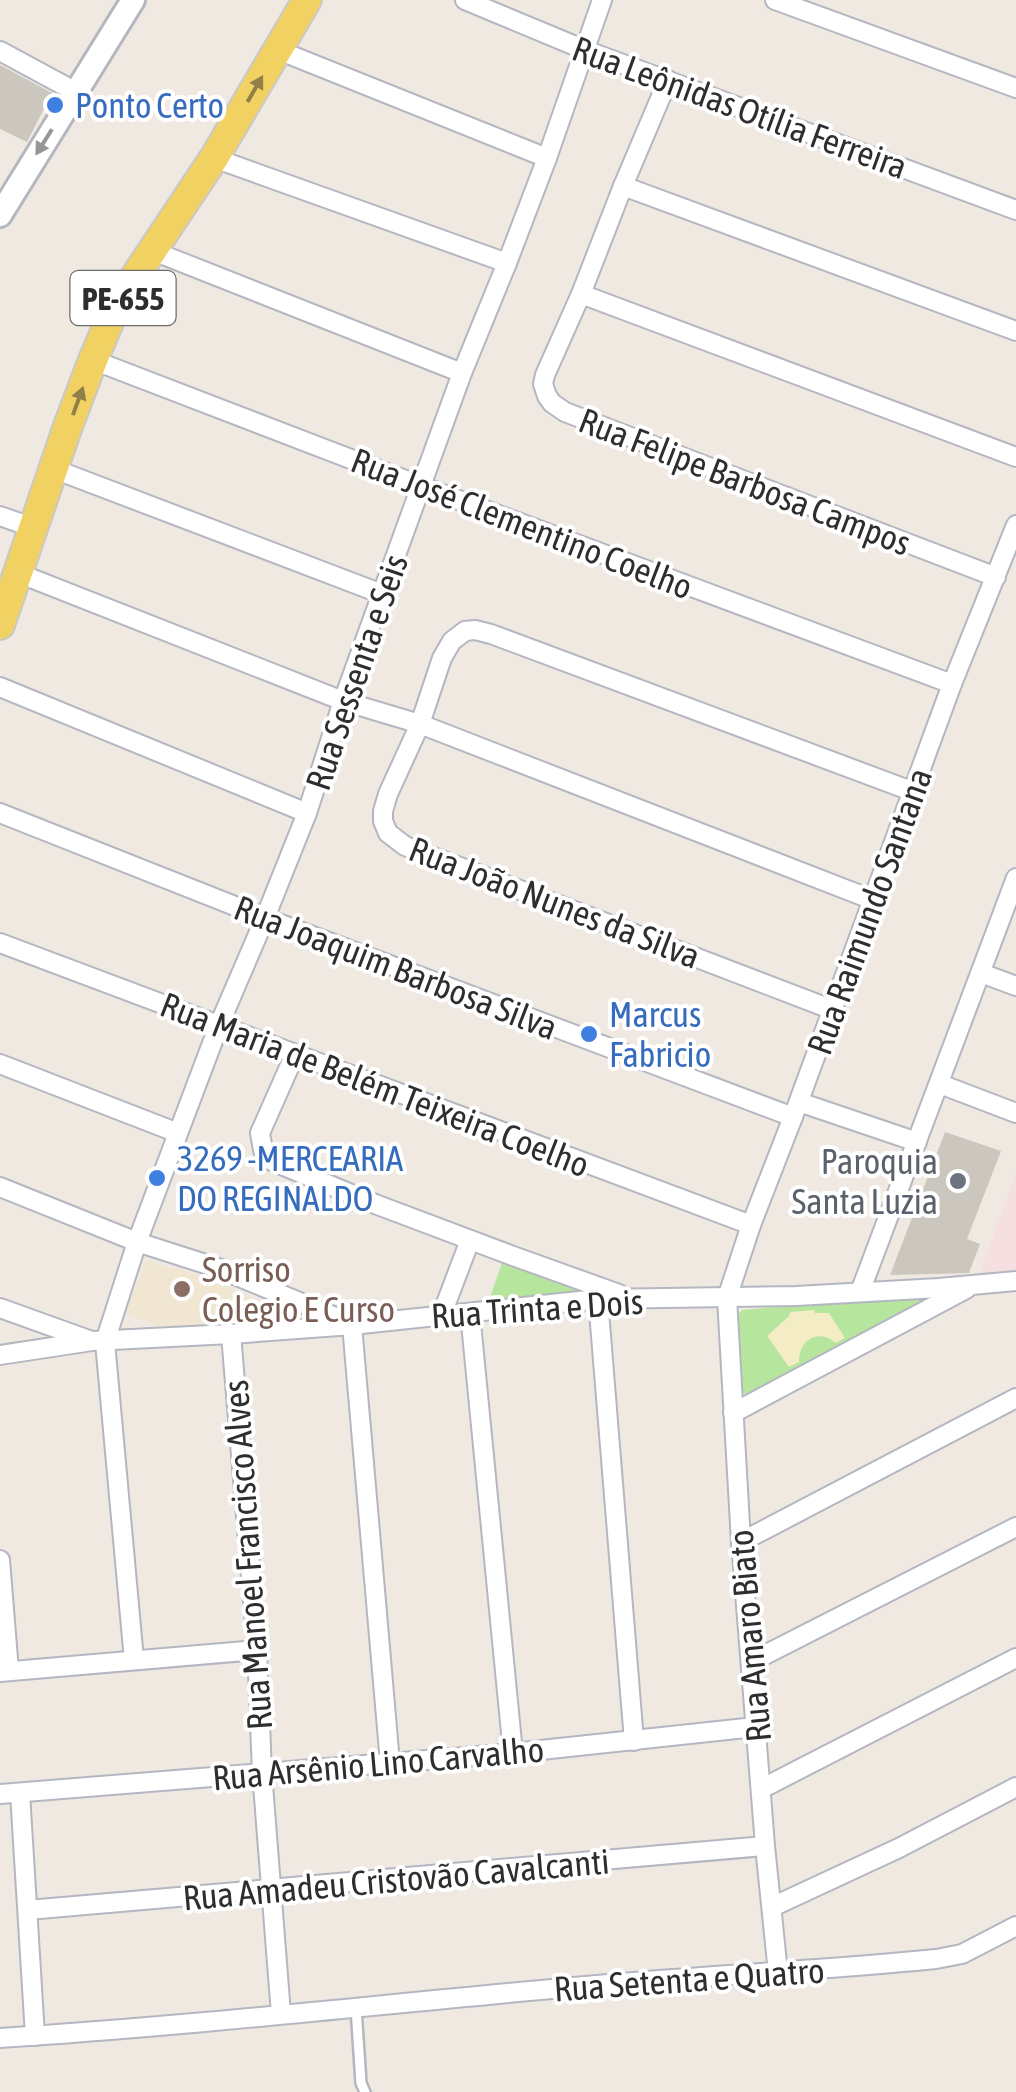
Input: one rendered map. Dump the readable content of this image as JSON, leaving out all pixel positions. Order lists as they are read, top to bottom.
{
  "streets": {
    "main road": ["PE-655"],
    "street": [
      "Rua Leônidas Otília Ferreira",
      "Rua Felipe Barbosa Campos",
      "Rua José Clementino Coelho",
      "Rua Sessenta e Seis",
      "Rua João Nunes da Silva",
      "Rua Raimundo Santana",
      "Rua Joaquim Barbosa Silva",
      "Rua Maria de Belém Teixeira Coelho",
      "Rua Trinta e Dois",
      "Rua Manoel Francisco Alves",
      "Rua Amaro Biato",
      "Rua Arsênio Lino Carvalho",
      "Rua Amadeu Cristovão Cavalcanti",
      "Rua Setenta e Quatro"
    ]
  },
  "crossings": [
    ["Rua Leônidas Otília Ferreira", "Rua Felipe Barbosa Campos"],
    ["Rua Leônidas Otília Ferreira", "Rua Sessenta e Seis"],
    ["PE-655", "Rua José Clementino Coelho"],
    ["Rua Felipe Barbosa Campos", "Rua Raimundo Santana"],
    ["Rua José Clementino Coelho", "Rua Sessenta e Seis"],
    ["Rua José Clementino Coelho", "Rua Raimundo Santana"],
    ["Rua Sessenta e Seis", "Rua Joaquim Barbosa Silva"],
    ["Rua Sessenta e Seis", "Rua Maria de Belém Teixeira Coelho"],
    ["Rua Sessenta e Seis", "Rua Trinta e Dois"],
    ["Rua João Nunes da Silva", "Rua Raimundo Santana"],
    ["Rua Raimundo Santana", "Rua Joaquim Barbosa Silva"],
    ["Rua Raimundo Santana", "Rua Maria de Belém Teixeira Coelho"],
    ["Rua Raimundo Santana", "Rua Trinta e Dois"],
    ["Rua Raimundo Santana", "Rua Amaro Biato"],
    ["Rua Trinta e Dois", "Rua Manoel Francisco Alves"],
    ["Rua Trinta e Dois", "Rua Amaro Biato"],
    ["Rua Manoel Francisco Alves", "Rua Arsênio Lino Carvalho"],
    ["Rua Manoel Francisco Alves", "Rua Amadeu Cristovão Cavalcanti"],
    ["Rua Manoel Francisco Alves", "Rua Setenta e Quatro"],
    ["Rua Amaro Biato", "Rua Arsênio Lino Carvalho"],
    ["Rua Amaro Biato", "Rua Amadeu Cristovão Cavalcanti"],
    ["Rua Amaro Biato", "Rua Setenta e Quatro"]
  ],
  "places": [
    "Ponto Certo",
    "Marcus Fabricio",
    "3269 -MERCEARIA DO REGINALDO",
    "Paroquia Santa Luzia",
    "Sorriso Colegio E Curso"
  ]
}
